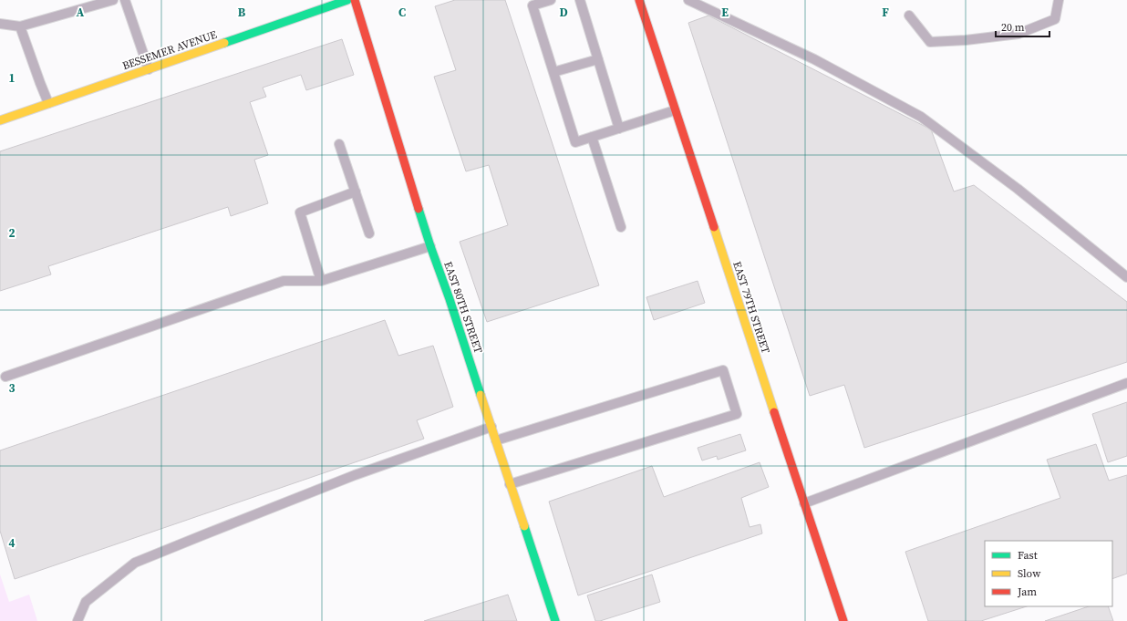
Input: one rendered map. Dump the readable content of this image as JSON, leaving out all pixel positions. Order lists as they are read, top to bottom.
{
  "streets": {
    "street": ["BESSEMER AVENUE", "EAST 80TH STREET", "EAST 79TH STREET"]
  },
  "legend": ["Fast", "Slow", "Jam"],
  "scale_bar": "20 m",
  "grid": {
    "columns": [
      "A",
      "B",
      "C",
      "D",
      "E",
      "F"
    ],
    "rows": [
      "1",
      "2",
      "3",
      "4"
    ]
  }
}
